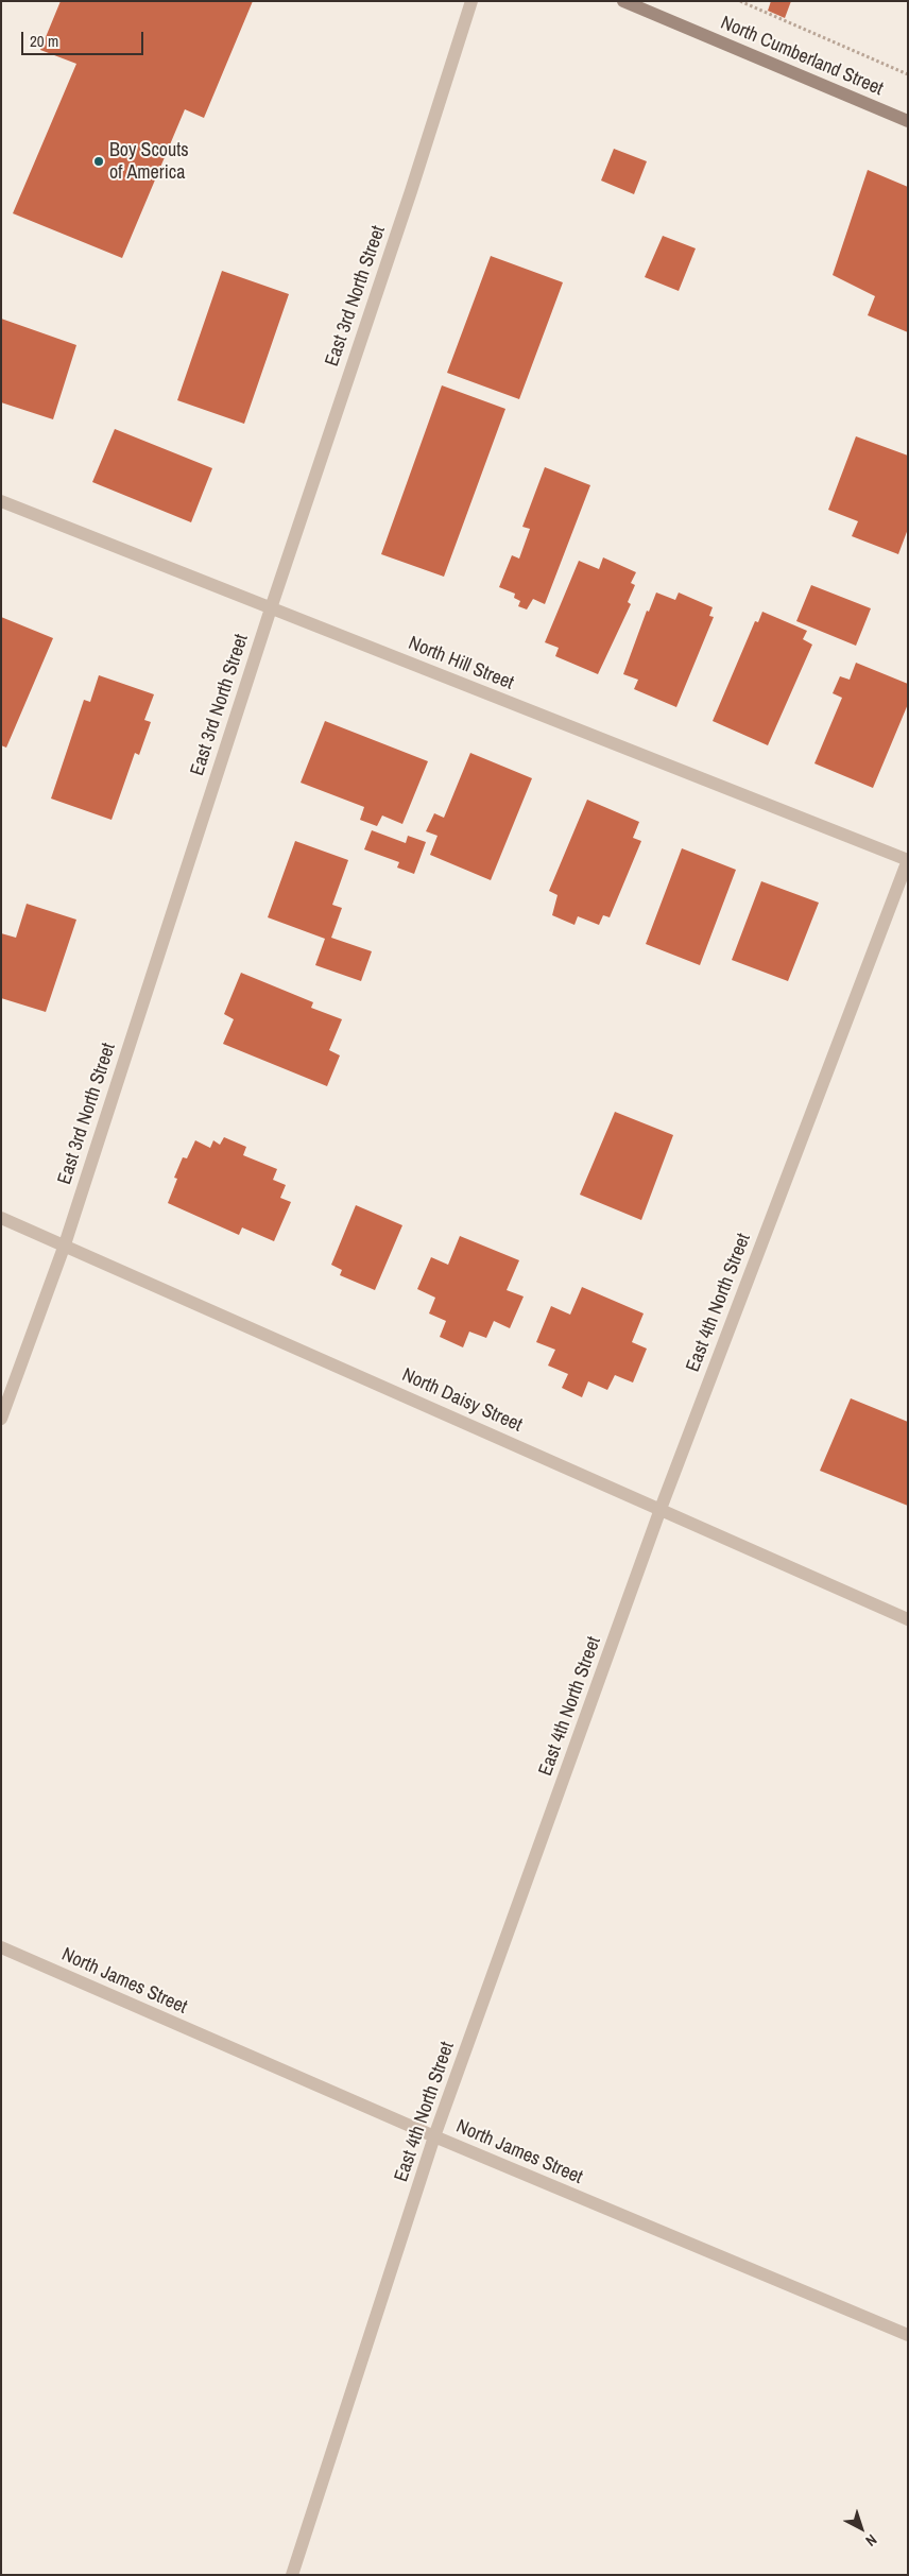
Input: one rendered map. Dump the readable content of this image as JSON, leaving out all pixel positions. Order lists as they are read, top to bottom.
{
  "streets": {
    "main road": ["North Cumberland Street"],
    "street": [
      "East 3rd North Street",
      "North Hill Street",
      "East 4th North Street",
      "North Daisy Street",
      "North James Street"
    ]
  },
  "crossings": [
    ["East 3rd North Street", "North Hill Street"],
    ["East 3rd North Street", "North Daisy Street"],
    ["North Hill Street", "East 4th North Street"],
    ["East 4th North Street", "North Daisy Street"],
    ["East 4th North Street", "North James Street"]
  ],
  "places": ["Boy Scouts of America"],
  "scale_bar": "20 m",
  "north": "bottom right"
}
